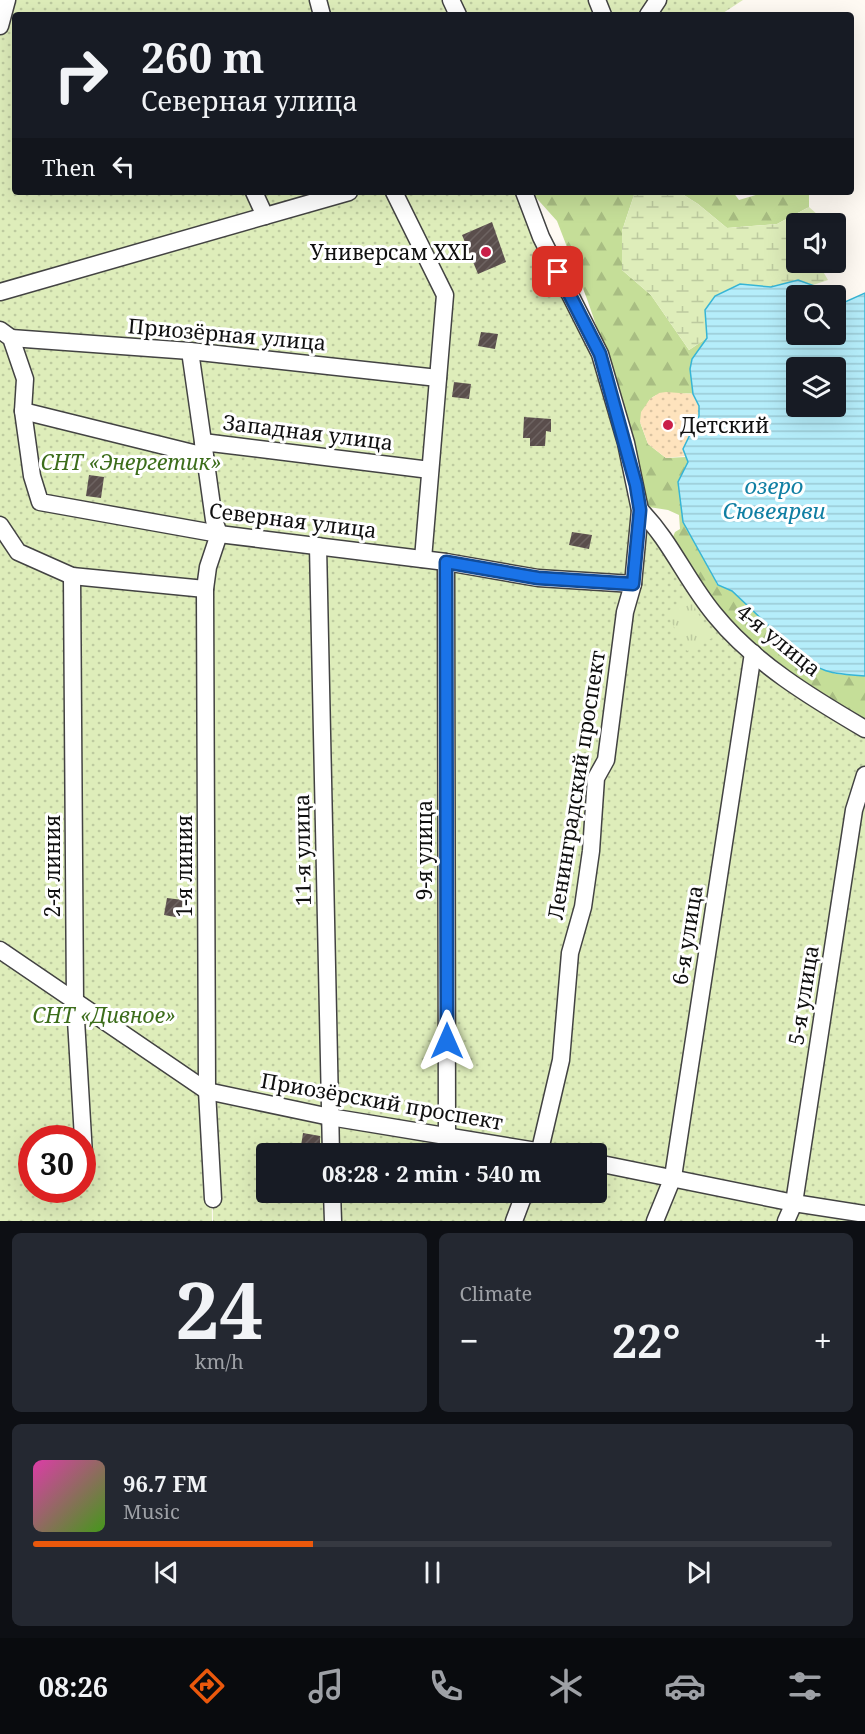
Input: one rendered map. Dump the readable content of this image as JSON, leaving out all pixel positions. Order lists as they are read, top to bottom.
{
  "streets": {
    "street": [
      "Приозёрная улица",
      "Западная улица",
      "Северная улица",
      "4-я улица",
      "Ленинградский проспект",
      "11-я улица",
      "9-я улица",
      "2-я линия",
      "1-я линия",
      "6-я улица",
      "5-я улица",
      "Приозёрский проспект"
    ]
  },
  "crossings": [
    ["Западная улица", "Северная улица"],
    ["Северная улица", "Ленинградский проспект"],
    ["Северная улица", "11-я улица"],
    ["Северная улица", "9-я улица"],
    ["Северная улица", "1-я линия"],
    ["4-я улица", "Ленинградский проспект"],
    ["4-я улица", "6-я улица"],
    ["11-я улица", "Приозёрский проспект"],
    ["9-я улица", "Приозёрский проспект"],
    ["1-я линия", "Приозёрский проспект"]
  ],
  "water": ["озеро Сювеярви"],
  "parks": ["СНТ «Энергетик»", "СНТ «Дивное»"],
  "places": ["Универсам XXL", "Детский"],
  "page": {
    "turn": ["260 m", "Северная улица"],
    "then": "Then",
    "limit": "30",
    "trip": "08:28 · 2 min · 540 m",
    "tile": [
      ["24", "km/h"],
      "Climate"
    ],
    "heat": ["−", "22°", "+"],
    "song": ["96.7 FM", "Music"],
    "tabs": "08:26"
  }
}
